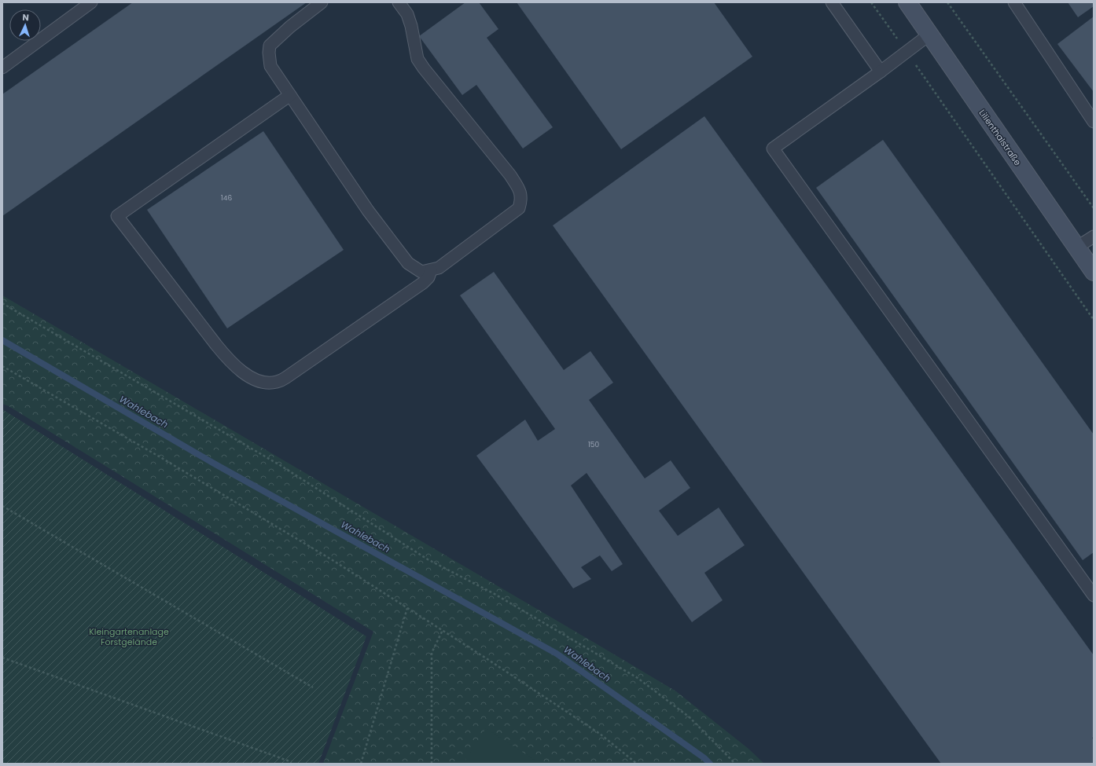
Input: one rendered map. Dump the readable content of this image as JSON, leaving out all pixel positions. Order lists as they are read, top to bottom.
{
  "streets": {
    "main road": ["Lilienthalstraße"]
  },
  "water": ["Wahlebach"],
  "parks": ["Kleingartenanlage Forstgelände"],
  "house_numbers": ["146", "150"],
  "north": "top"
}
